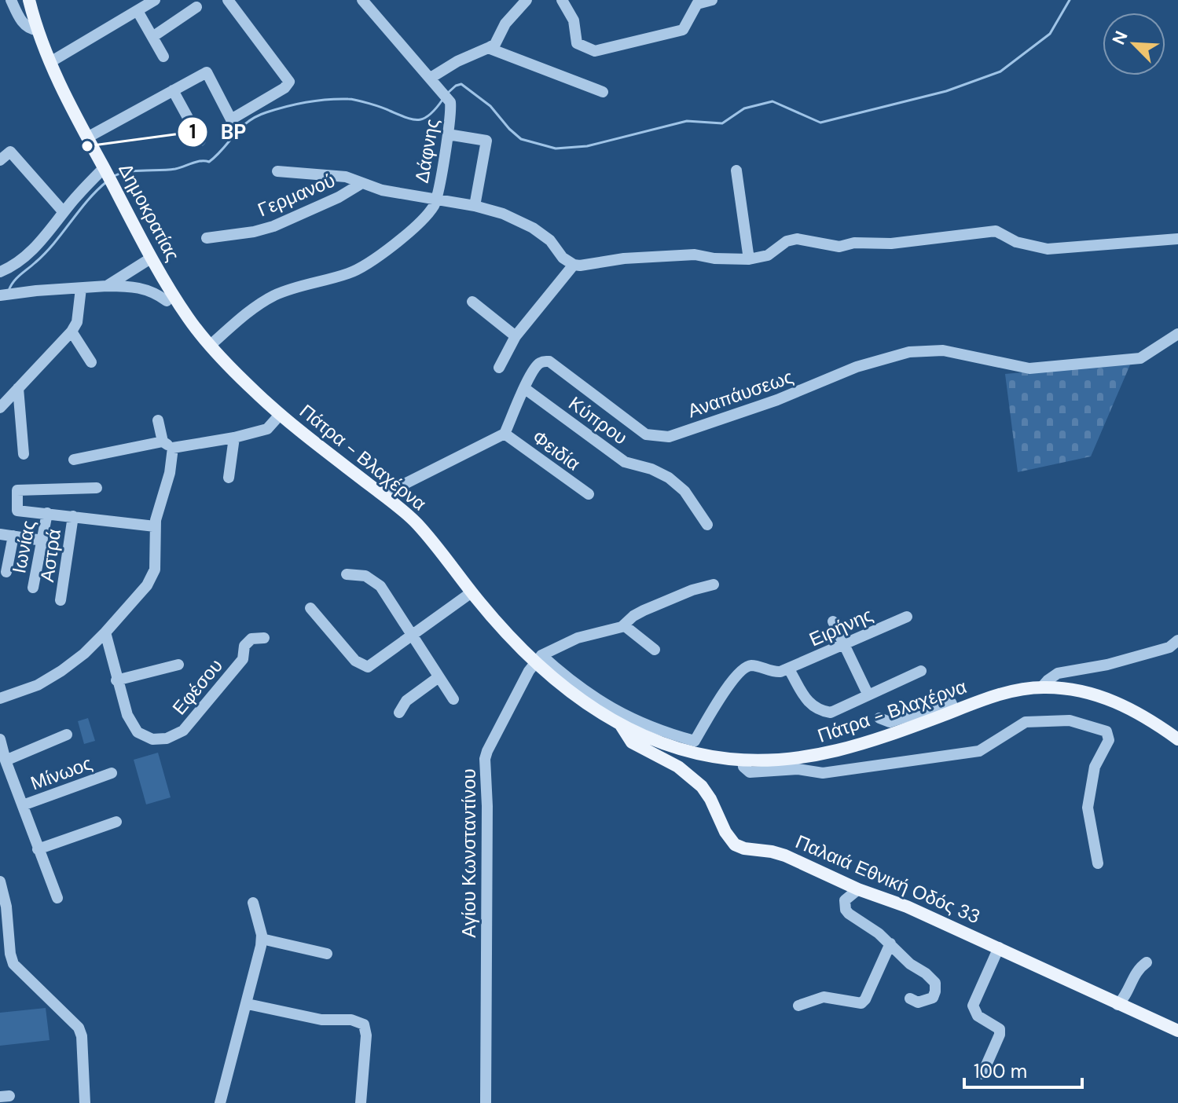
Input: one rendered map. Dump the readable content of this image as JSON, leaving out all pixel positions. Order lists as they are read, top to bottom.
{
  "streets": {
    "main road": ["Δημοκρατίας", "Πάτρα - Βλαχέρνα", "Παλαιά Εθνική Οδός 33"],
    "street": [
      "Δάφνης",
      "Γερμανού",
      "Αναπάυσεως",
      "Κύπρου",
      "Φειδία",
      "Ιωνίας",
      "Αστρά",
      "Ειρήνης",
      "Εφέσου",
      "Μίνωος",
      "Αγίου Κωνσταντίνου"
    ]
  },
  "crossings": [
    ["Δημοκρατίας", "Πάτρα - Βλαχέρνα"],
    ["Αναπάυσεως", "Κύπρου"],
    ["Αναπάυσεως", "Φειδία"],
    ["Πάτρα - Βλαχέρνα", "Αγίου Κωνσταντίνου"],
    ["Πάτρα - Βλαχέρνα", "Παλαιά Εθνική Οδός 33"]
  ],
  "places": ["BP"],
  "scale_bar": "100 m",
  "north": "top left"
}
